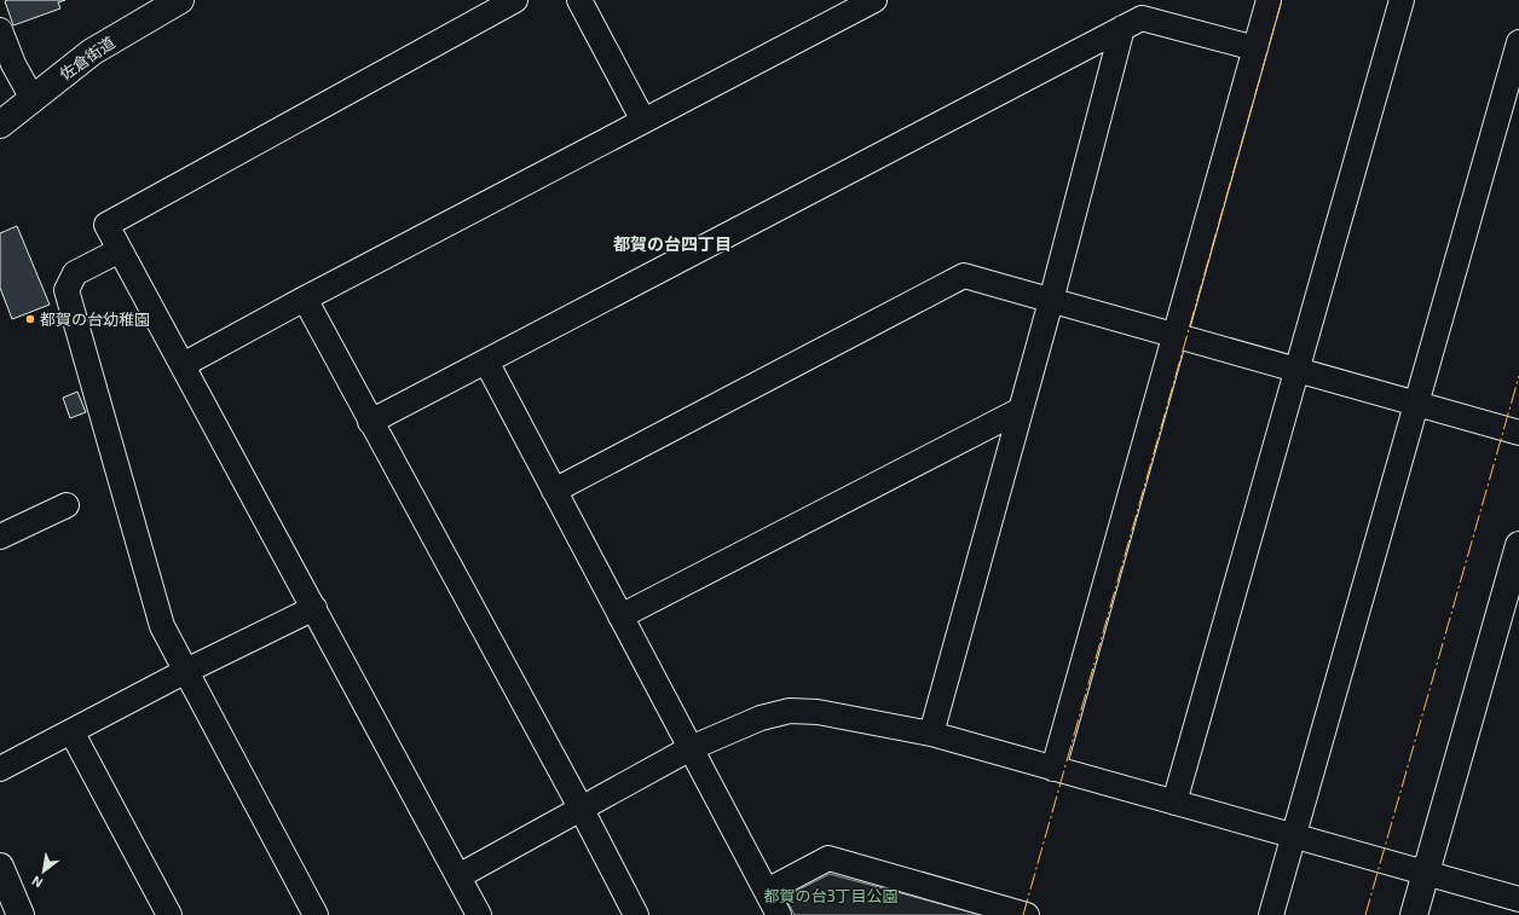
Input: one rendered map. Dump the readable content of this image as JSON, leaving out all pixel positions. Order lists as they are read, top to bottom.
{
  "streets": {
    "street": ["佐倉街道"]
  },
  "districts": ["都賀の台四丁目"],
  "parks": ["都賀の台3丁目公園"],
  "places": ["都賀の台幼稚園"],
  "north": "bottom left"
}
